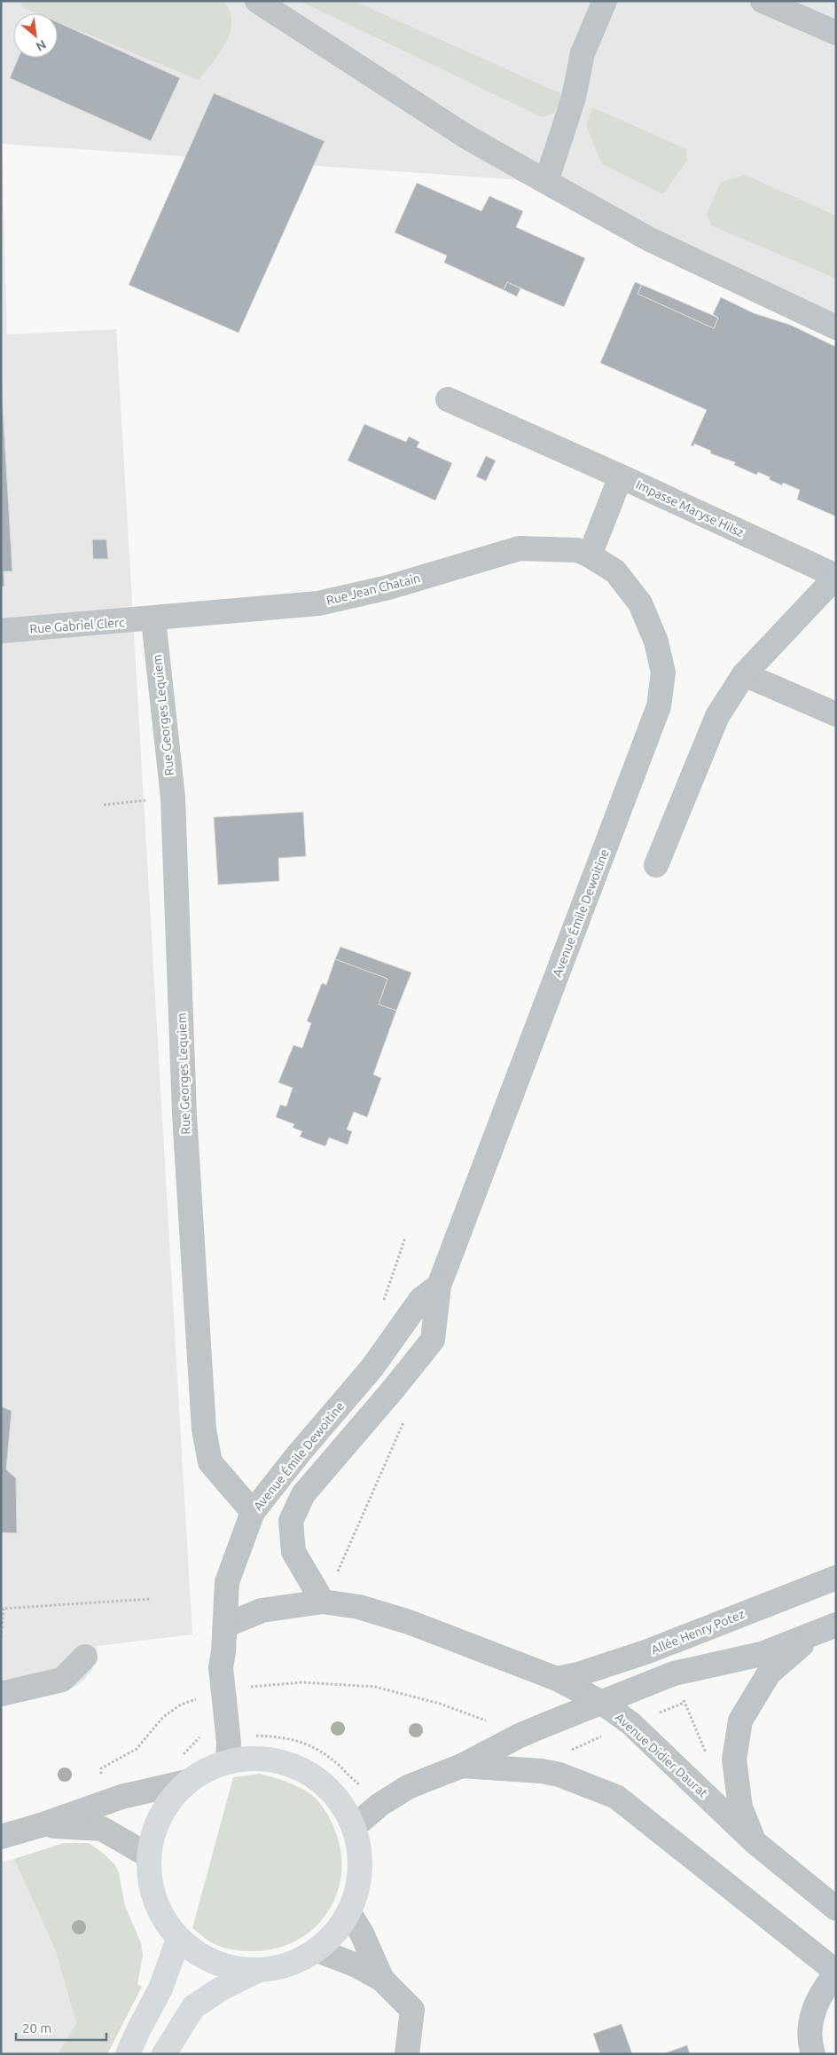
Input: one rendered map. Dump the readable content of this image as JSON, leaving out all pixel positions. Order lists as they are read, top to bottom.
{
  "streets": {
    "street": [
      "Impasse Maryse Hilsz",
      "Rue Jean Chatain",
      "Rue Gabriel Clerc",
      "Rue Georges Lequiem",
      "Avenue Émile Dewoitine",
      "Allée Henry Potez",
      "Avenue Didier Daurat"
    ]
  },
  "crossings": [
    ["Impasse Maryse Hilsz", "Rue Jean Chatain"],
    ["Impasse Maryse Hilsz", "Avenue Émile Dewoitine"],
    ["Rue Jean Chatain", "Rue Gabriel Clerc"],
    ["Rue Jean Chatain", "Rue Georges Lequiem"],
    ["Rue Jean Chatain", "Avenue Émile Dewoitine"],
    ["Rue Gabriel Clerc", "Rue Georges Lequiem"],
    ["Rue Georges Lequiem", "Avenue Émile Dewoitine"],
    ["Avenue Émile Dewoitine", "Avenue Didier Daurat"],
    ["Allée Henry Potez", "Avenue Didier Daurat"]
  ],
  "scale_bar": "20 m",
  "north": "bottom right"
}
